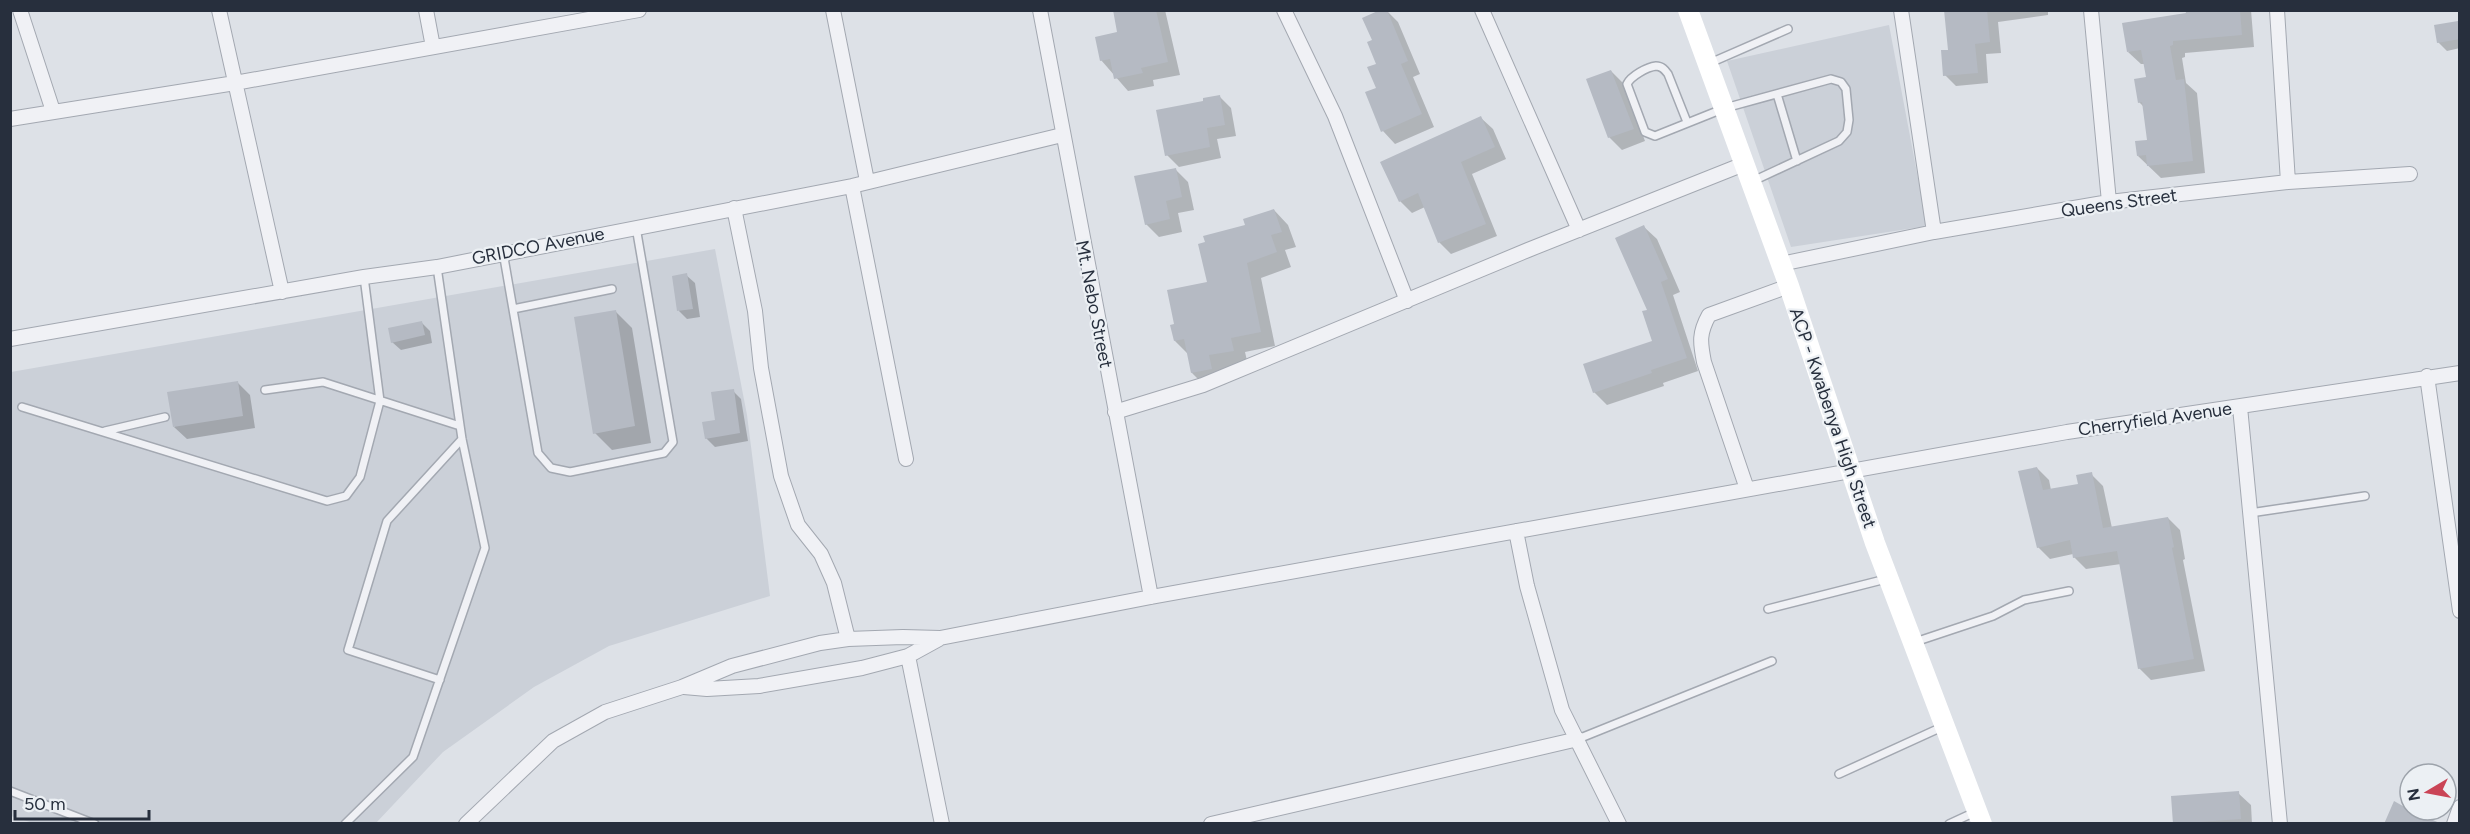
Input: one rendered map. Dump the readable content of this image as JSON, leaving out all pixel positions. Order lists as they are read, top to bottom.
{
  "streets": {
    "main road": ["ACP - Kwabenya High Street"],
    "street": [
      "Queens Street",
      "GRIDCO Avenue",
      "Mt. Nebo Street",
      "Cherryfield Avenue"
    ]
  },
  "crossings": [
    ["Queens Street", "ACP - Kwabenya High Street"],
    ["GRIDCO Avenue", "Mt. Nebo Street"],
    ["Mt. Nebo Street", "Cherryfield Avenue"],
    ["ACP - Kwabenya High Street", "Cherryfield Avenue"]
  ],
  "scale_bar": "50 m",
  "north": "left"
}
